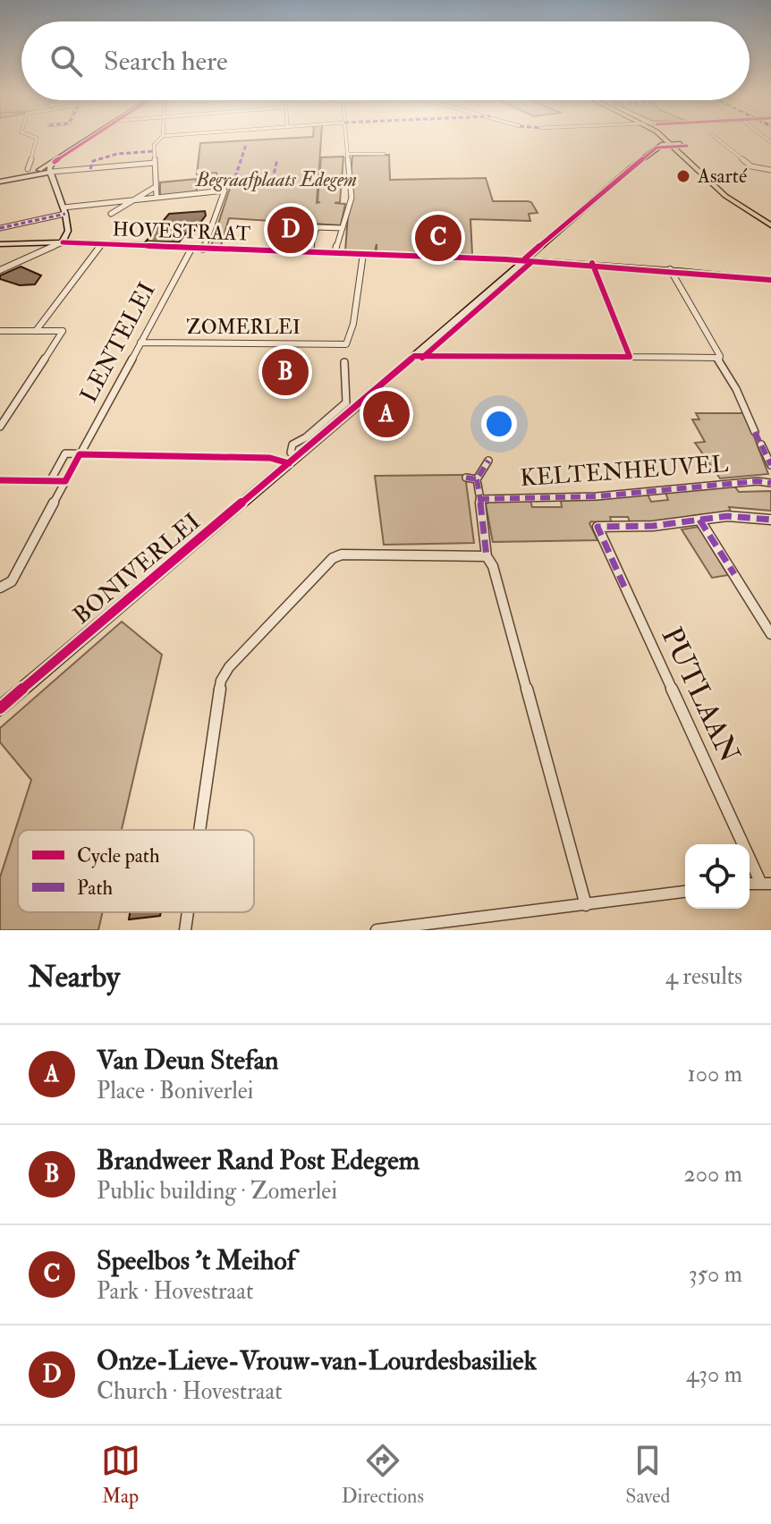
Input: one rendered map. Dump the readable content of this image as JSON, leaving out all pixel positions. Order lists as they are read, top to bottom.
{
  "streets": {
    "street": [
      "HOVESTRAAT",
      "ZOMERLEI",
      "LENTELEI",
      "KELTENHEUVEL",
      "BONIVERLEI",
      "PUTLAAN"
    ]
  },
  "crossings": [
    ["HOVESTRAAT", "ZOMERLEI"],
    ["HOVESTRAAT", "LENTELEI"],
    ["HOVESTRAAT", "BONIVERLEI"],
    ["ZOMERLEI", "LENTELEI"]
  ],
  "parks": ["Begraafplaats Edegem"],
  "places": ["Asarté"],
  "legend": ["Cycle path", "Path"],
  "page": {
    "search": "Search here",
    "pins": [
      "D",
      "C",
      "B",
      "A"
    ],
    "heading": ["Nearby", "4 results"],
    "list": [
      {
        "mark": "A",
        "name": "Van Deun Stefan",
        "note": "Place · Boniverlei",
        "value": "100 m"
      },
      {
        "mark": "B",
        "name": "Brandweer Rand Post Edegem",
        "note": "Public building · Zomerlei",
        "value": "200 m"
      },
      {
        "mark": "C",
        "name": "Speelbos 't Meihof",
        "note": "Park · Hovestraat",
        "value": "350 m"
      },
      {
        "mark": "D",
        "name": "Onze-Lieve-Vrouw-van-Lourdesbasiliek",
        "note": "Church · Hovestraat",
        "value": "430 m"
      }
    ],
    "nav": ["Map", "Directions", "Saved"]
  }
}
